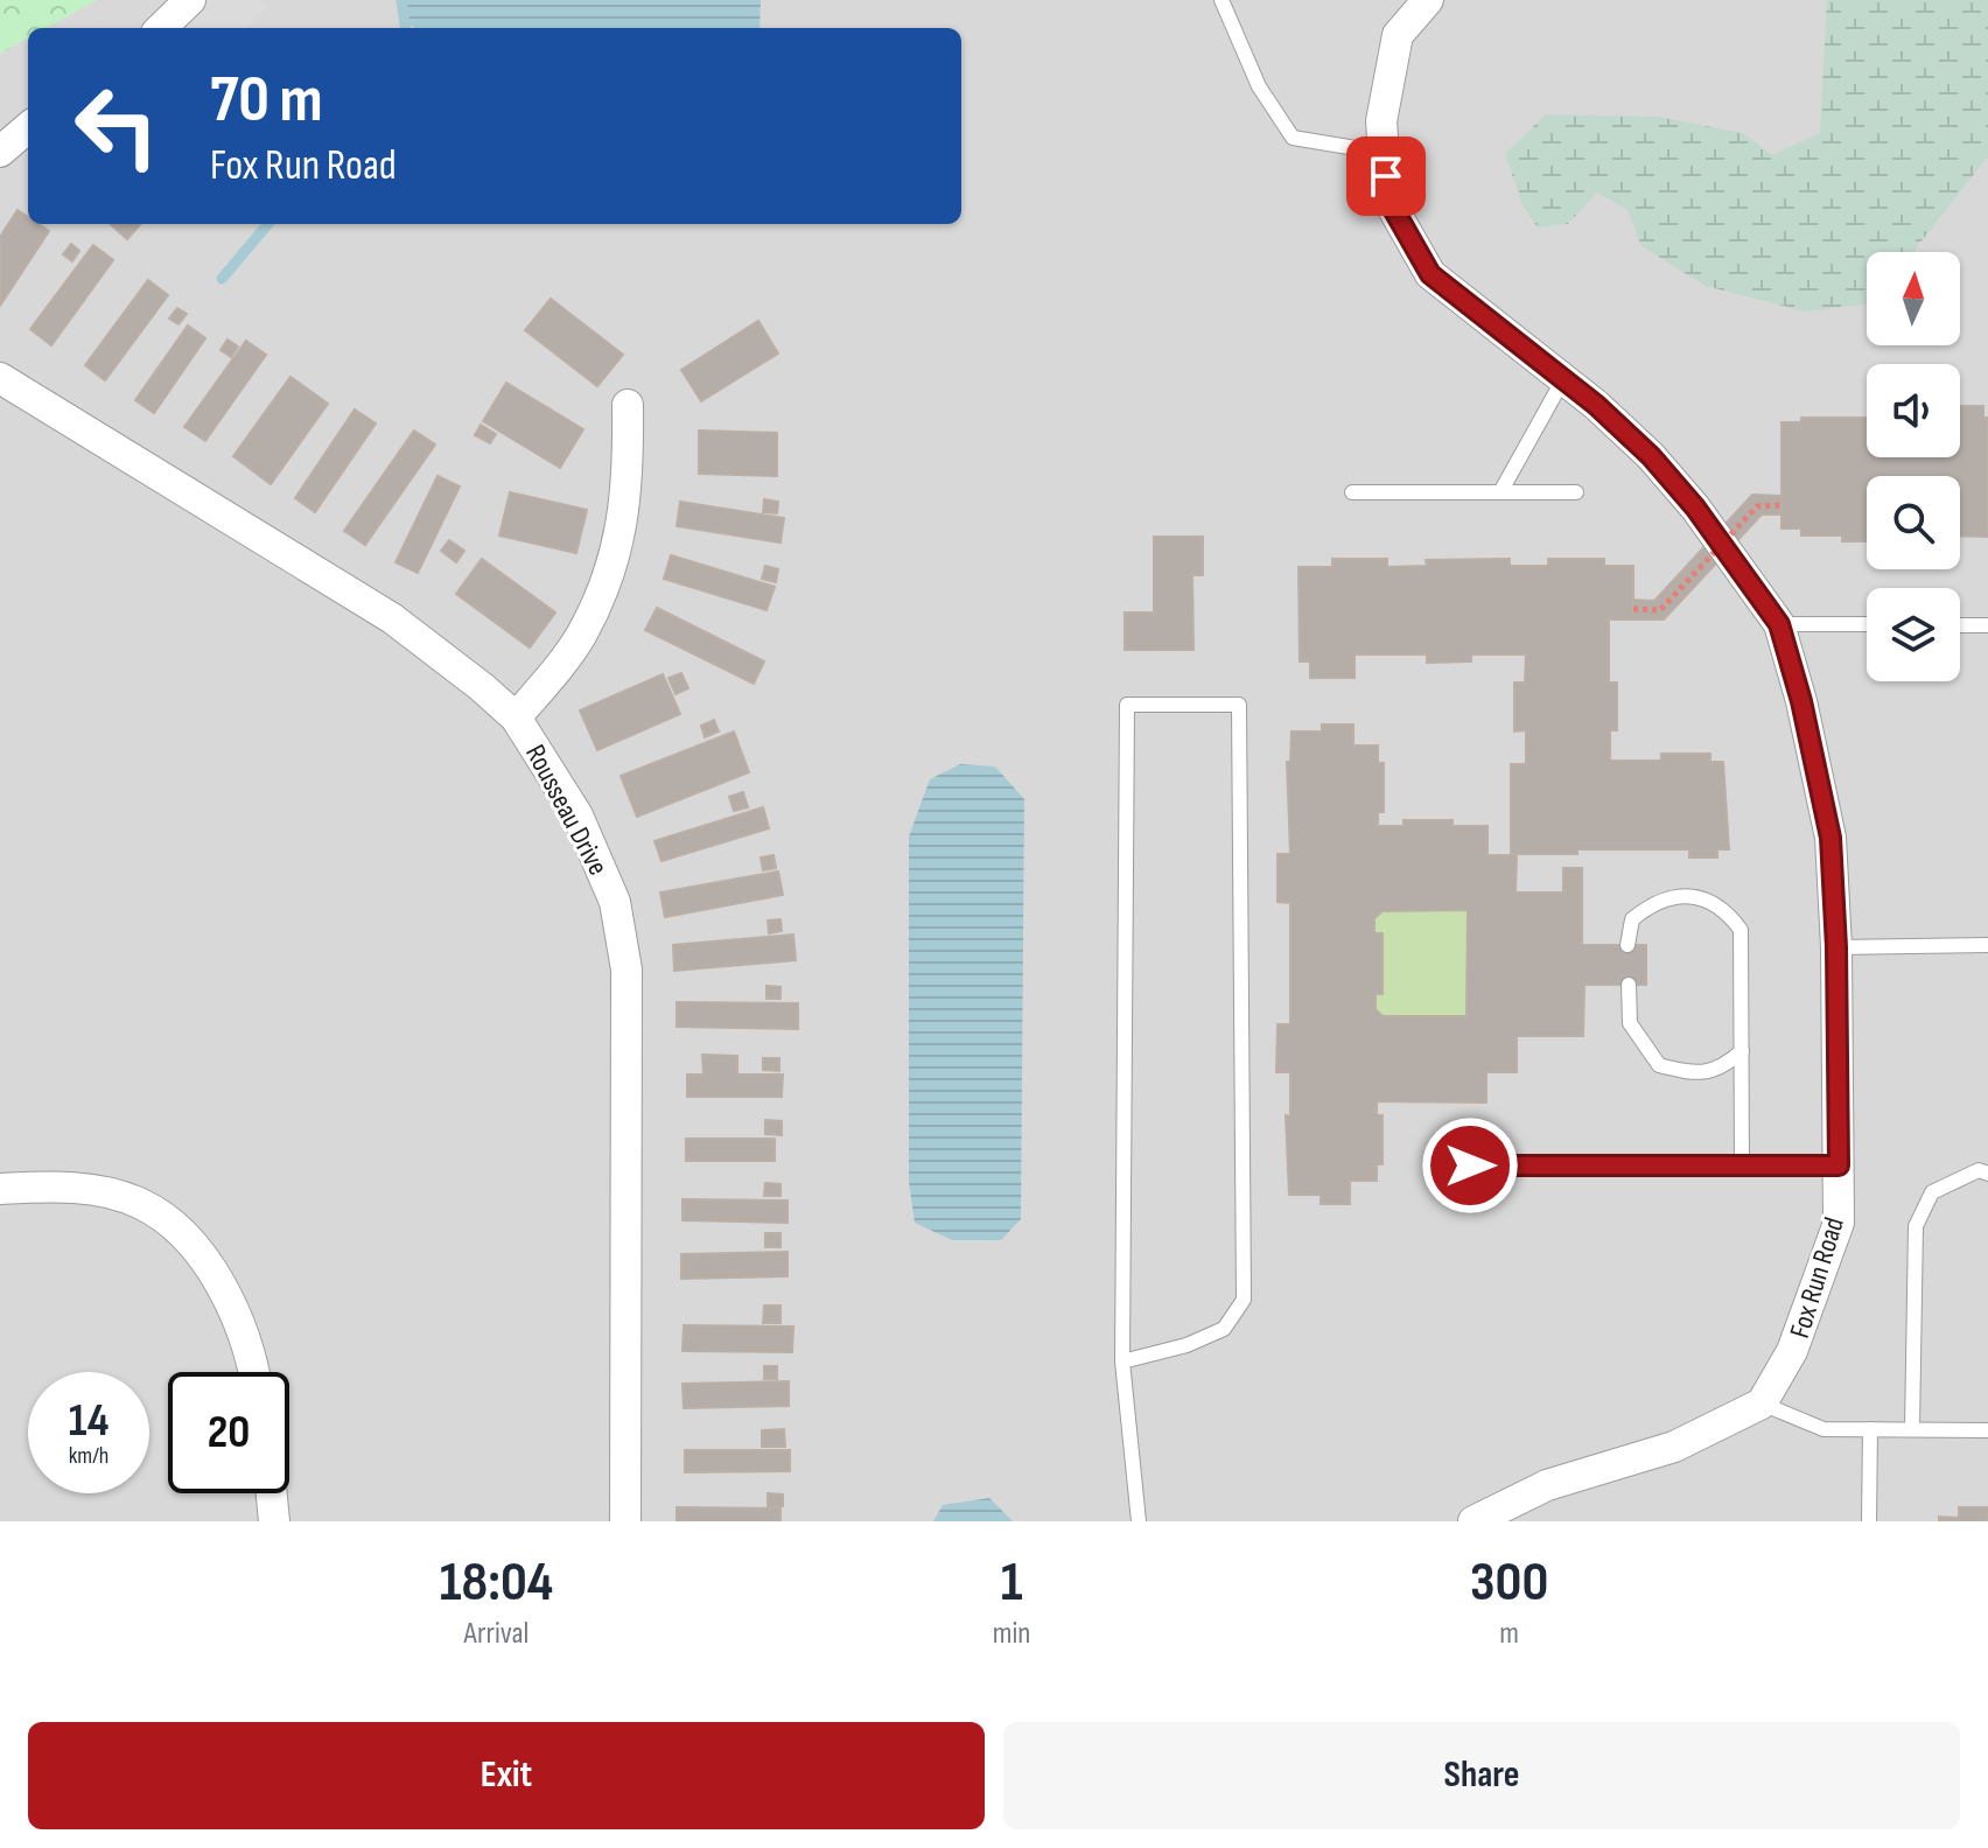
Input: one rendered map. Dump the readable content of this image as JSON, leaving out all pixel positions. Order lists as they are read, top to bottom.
{
  "streets": {
    "street": ["Rousseau Drive", "Fox Run Road"]
  },
  "north": "top",
  "page": {
    "turn": ["70 m", "Fox Run Road"],
    "speed": "14 km/h",
    "limit": "20",
    "eta": [
      "18:04",
      "Arrival",
      "1",
      "min",
      "300",
      "m"
    ],
    "buttons": ["Exit", "Share"]
  }
}
